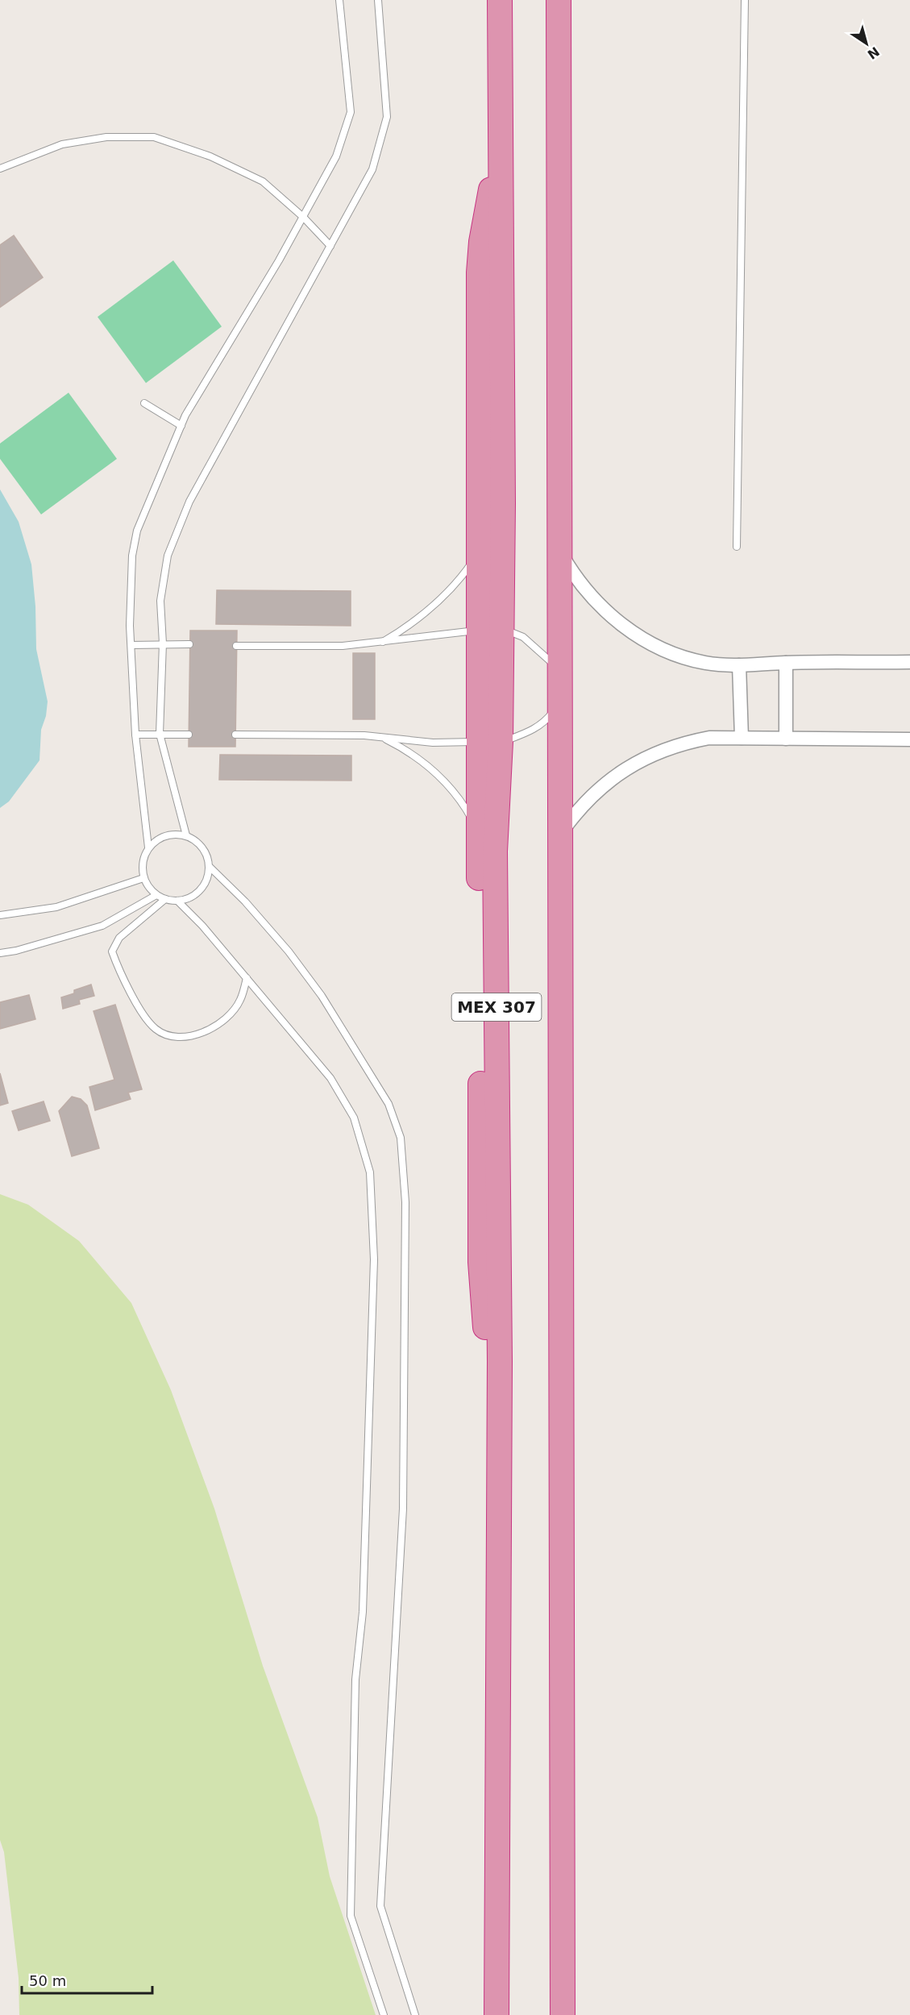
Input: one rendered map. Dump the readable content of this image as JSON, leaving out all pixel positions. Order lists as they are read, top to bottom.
{
  "streets": {
    "highway": ["MEX 307"]
  },
  "scale_bar": "50 m",
  "north": "bottom right"
}
